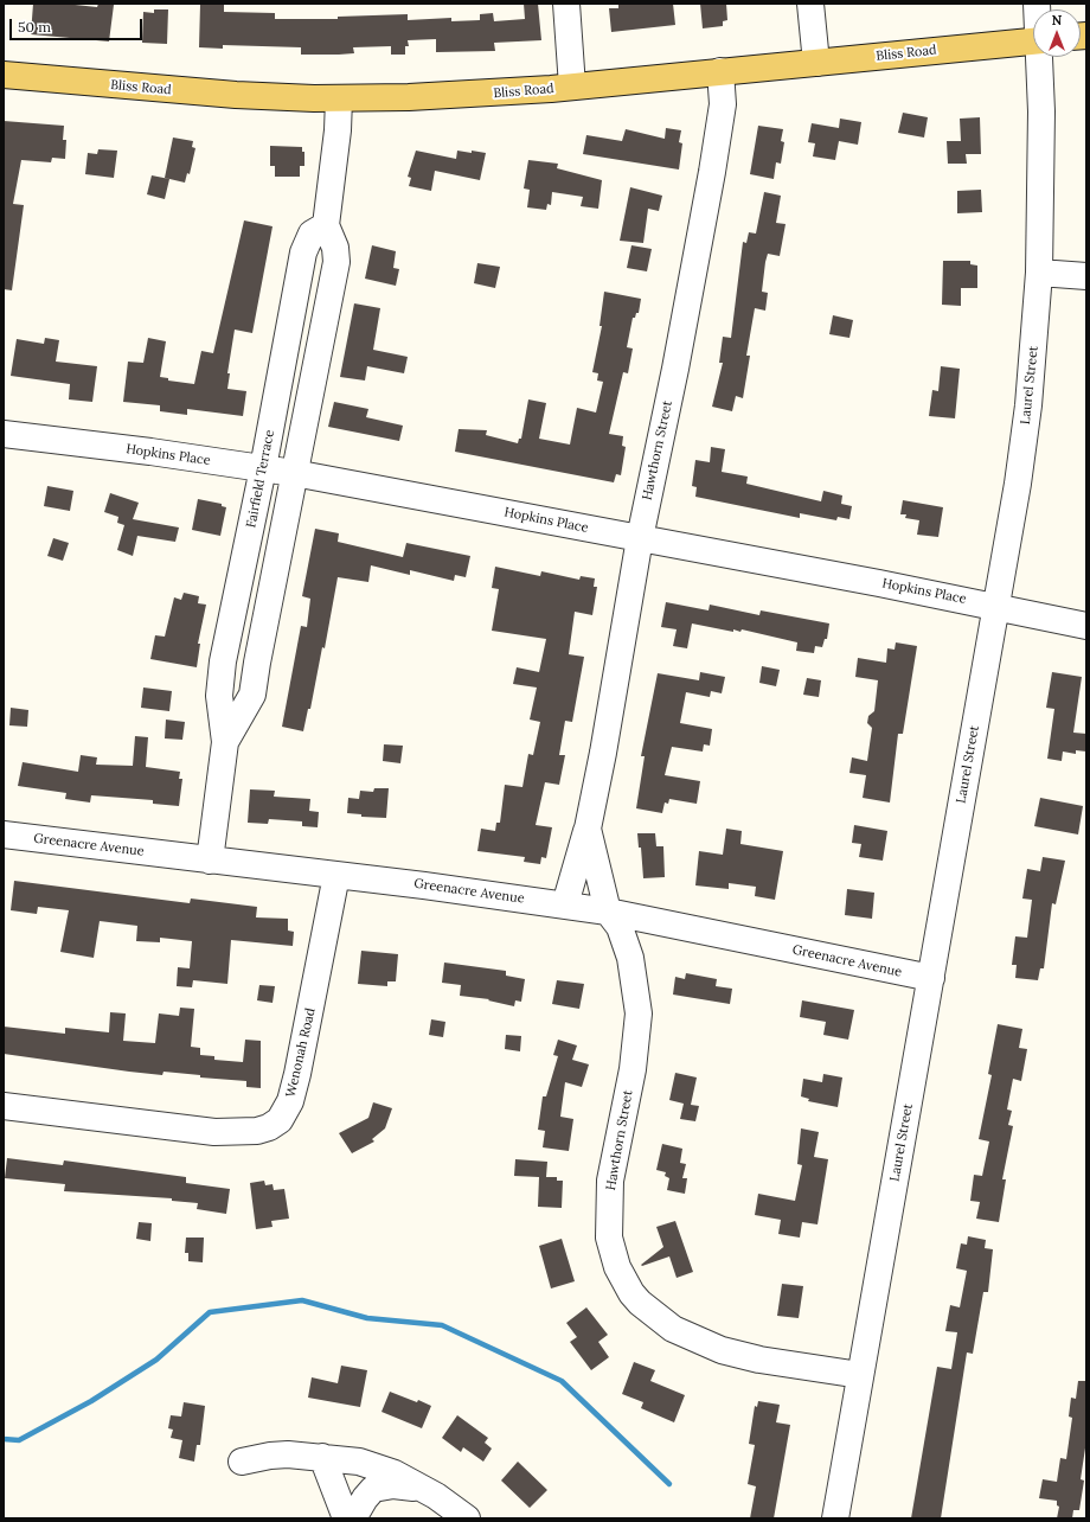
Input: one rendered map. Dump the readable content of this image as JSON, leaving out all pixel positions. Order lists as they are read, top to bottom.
{
  "streets": {
    "main road": ["Bliss Road"],
    "street": [
      "Laurel Street",
      "Hawthorn Street",
      "Hopkins Place",
      "Fairfield Terrace",
      "Greenacre Avenue",
      "Wenonah Road"
    ]
  },
  "crossings": [
    ["Bliss Road", "Hawthorn Street"],
    ["Laurel Street", "Hawthorn Street"],
    ["Laurel Street", "Hopkins Place"],
    ["Laurel Street", "Greenacre Avenue"],
    ["Hawthorn Street", "Hopkins Place"],
    ["Hawthorn Street", "Greenacre Avenue"],
    ["Hopkins Place", "Fairfield Terrace"],
    ["Fairfield Terrace", "Greenacre Avenue"],
    ["Greenacre Avenue", "Wenonah Road"]
  ],
  "scale_bar": "50 m",
  "north": "top"
}
